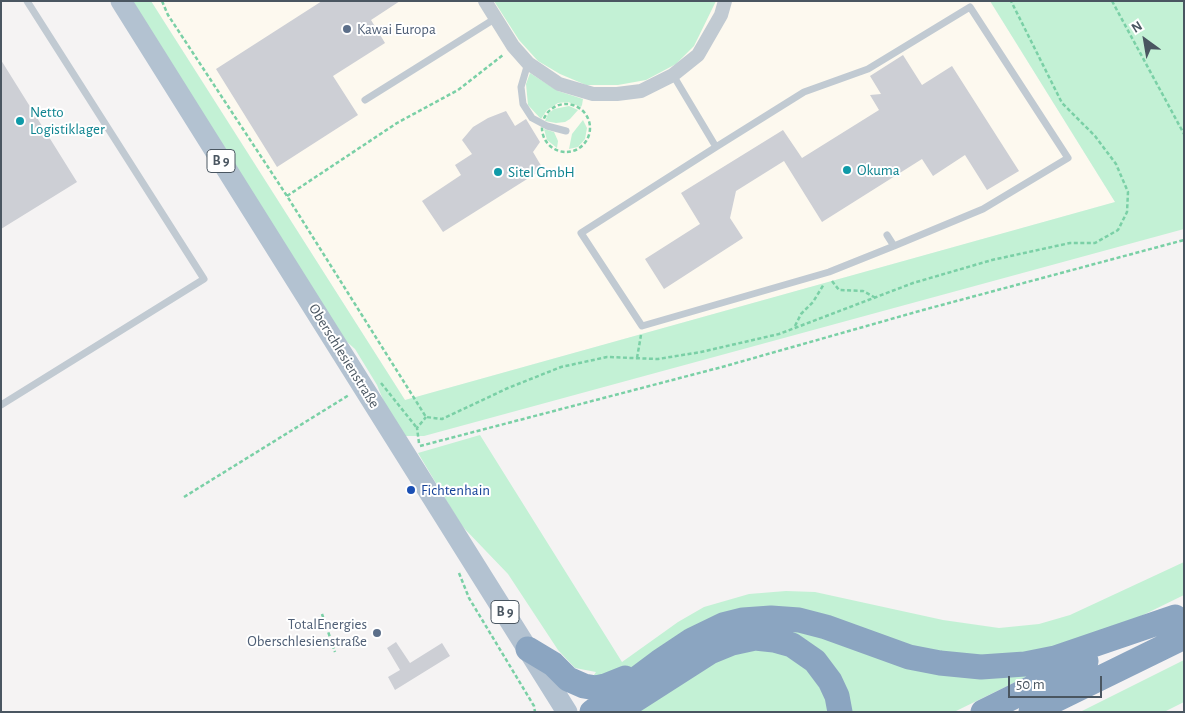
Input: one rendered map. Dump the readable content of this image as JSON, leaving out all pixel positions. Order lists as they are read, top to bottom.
{
  "streets": {
    "main road": ["B 9", "Oberschlesienstraße"]
  },
  "places": [
    "Kawai Europa",
    "Netto Logistiklager",
    "Okuma",
    "Sitel GmbH",
    "Fichtenhain",
    "TotalEnergies Oberschlesienstraße"
  ],
  "scale_bar": "50 m",
  "north": "top left"
}
